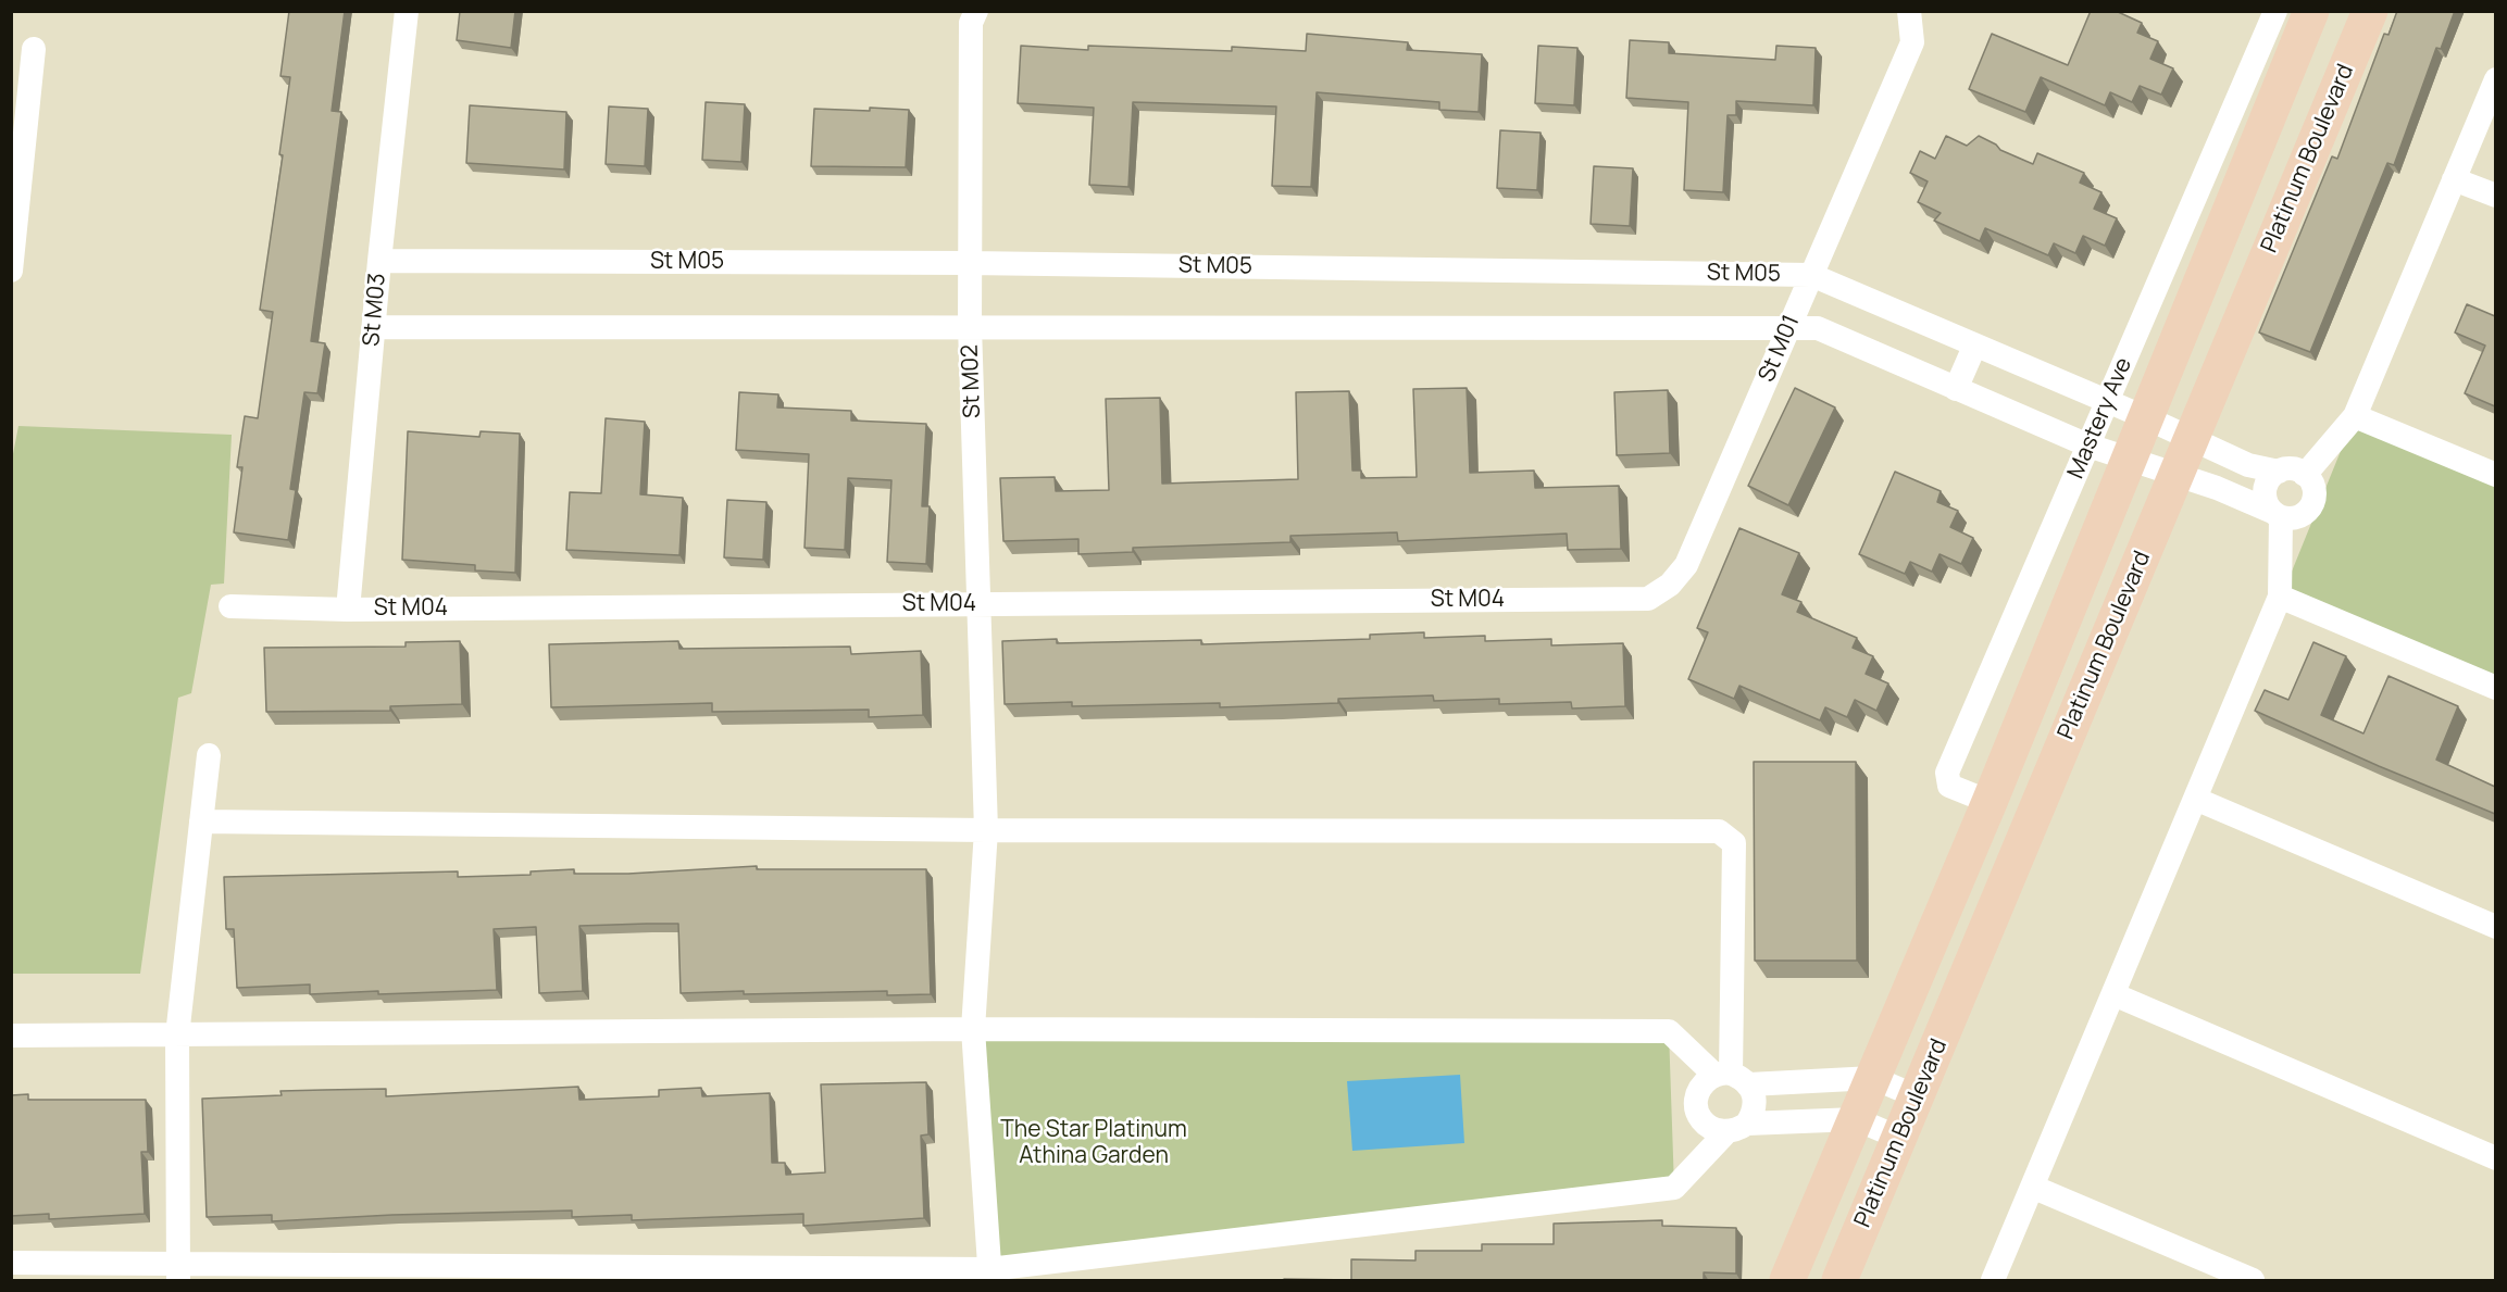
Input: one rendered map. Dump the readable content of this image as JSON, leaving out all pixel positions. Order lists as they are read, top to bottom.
{
  "streets": {
    "street": [
      "Platinum Boulevard",
      "St M05",
      "St M03",
      "St M01",
      "St M02",
      "Mastery Ave",
      "St M04"
    ]
  },
  "crossings": [
    ["Platinum Boulevard", "St M05"],
    ["Platinum Boulevard", "Mastery Ave"],
    ["St M05", "St M03"],
    ["St M05", "St M01"],
    ["St M05", "St M02"],
    ["St M05", "Mastery Ave"],
    ["St M03", "St M04"],
    ["St M01", "St M04"],
    ["St M02", "St M04"]
  ],
  "parks": ["The Star Platinum Athina Garden"]
}
